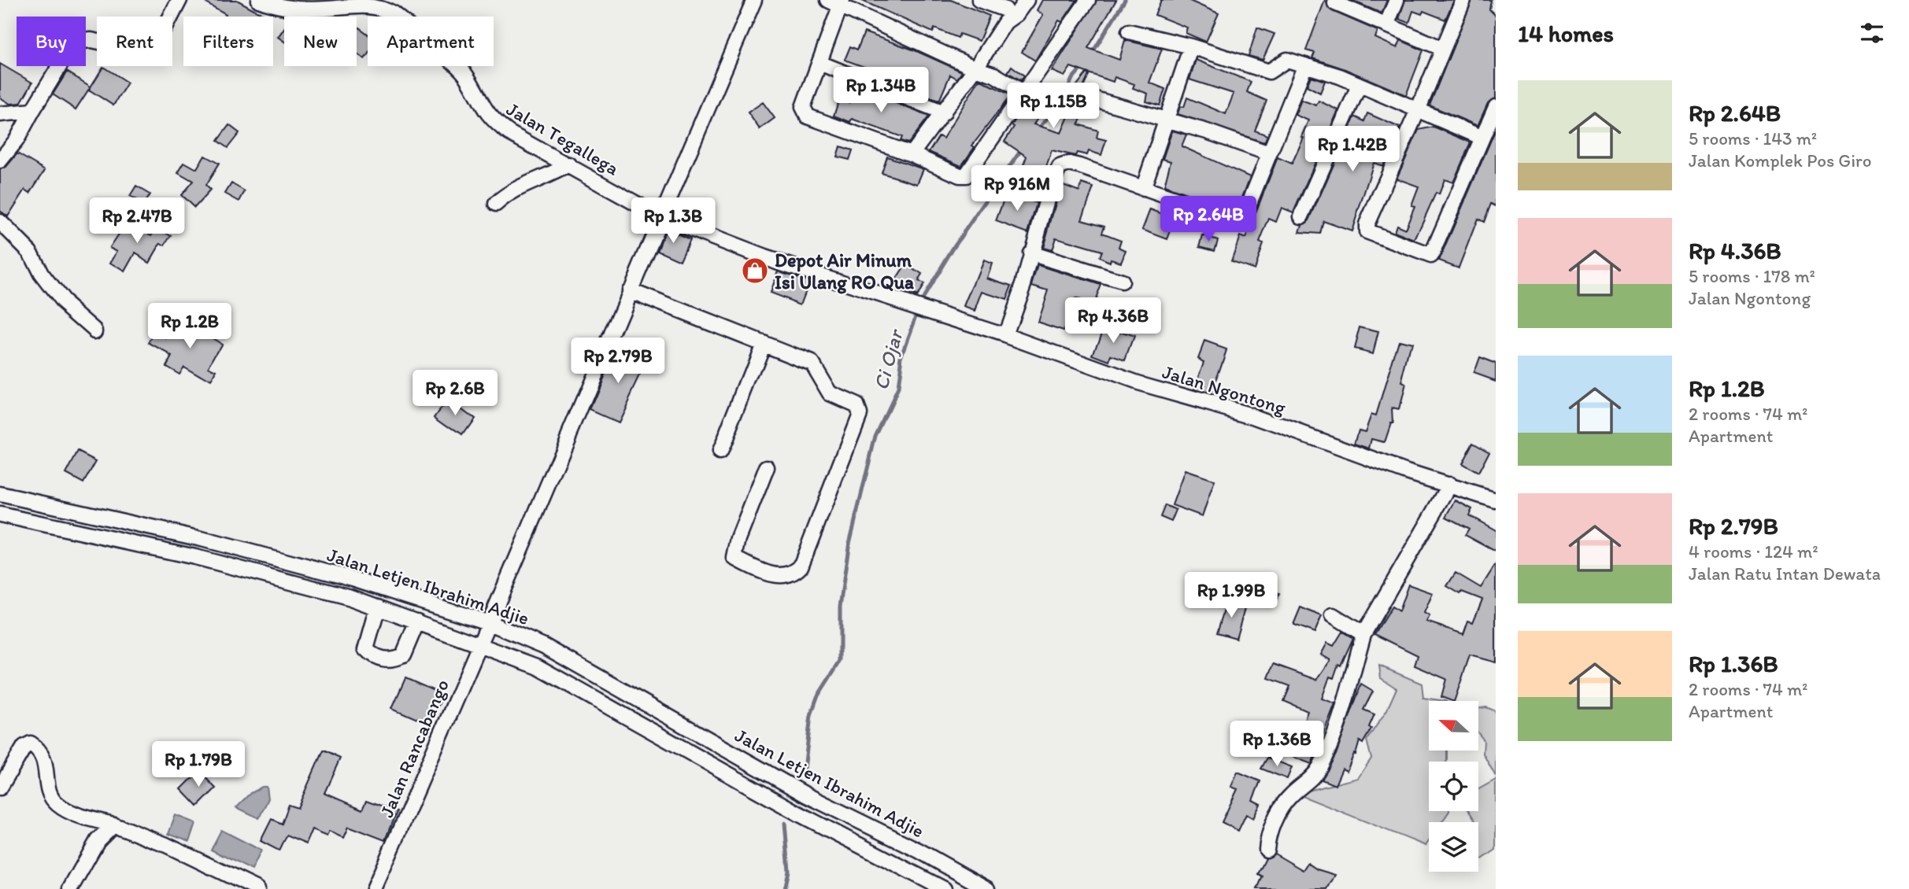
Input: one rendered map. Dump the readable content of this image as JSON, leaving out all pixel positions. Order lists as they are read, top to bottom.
{
  "streets": {
    "street": [
      "Jalan Tegallega",
      "Jalan Ngontong",
      "Jalan Letjen Ibrahim Adjie",
      "Jalan Rancabango"
    ]
  },
  "crossings": [
    ["Jalan Tegallega", "Jalan Ngontong"],
    ["Jalan Tegallega", "Jalan Rancabango"],
    ["Jalan Ngontong", "Jalan Rancabango"],
    ["Jalan Letjen Ibrahim Adjie", "Jalan Rancabango"]
  ],
  "water": ["Ci Ojar"],
  "places": {
    "shop": ["Depot Air Minum Isi Ulang RO Qua"]
  },
  "north": "left",
  "page": {
    "heading": "14 homes",
    "chip": [
      "Buy",
      "Rent",
      "Filters",
      "New",
      "Apartment"
    ],
    "list": [
      {
        "name": "Rp 2.64B",
        "note": "5 rooms · 143 m² · Jalan Komplek Pos Giro"
      },
      {
        "name": "Rp 4.36B",
        "note": "5 rooms · 178 m² · Jalan Ngontong"
      },
      {
        "name": "Rp 1.2B",
        "note": "2 rooms · 74 m² · Apartment"
      },
      {
        "name": "Rp 2.79B",
        "note": "4 rooms · 124 m² · Jalan Ratu Intan Dewata"
      },
      {
        "name": "Rp 1.36B",
        "note": "2 rooms · 74 m² · Apartment"
      }
    ],
    "price": [
      "Rp 1.34B",
      "Rp 1.15B",
      "Rp 1.42B",
      "Rp 916M",
      "Rp 2.64B",
      "Rp 2.47B",
      "Rp 1.3B",
      "Rp 4.36B",
      "Rp 1.2B",
      "Rp 2.79B",
      "Rp 2.6B",
      "Rp 1.99B",
      "Rp 1.36B",
      "Rp 1.79B"
    ]
  }
}
